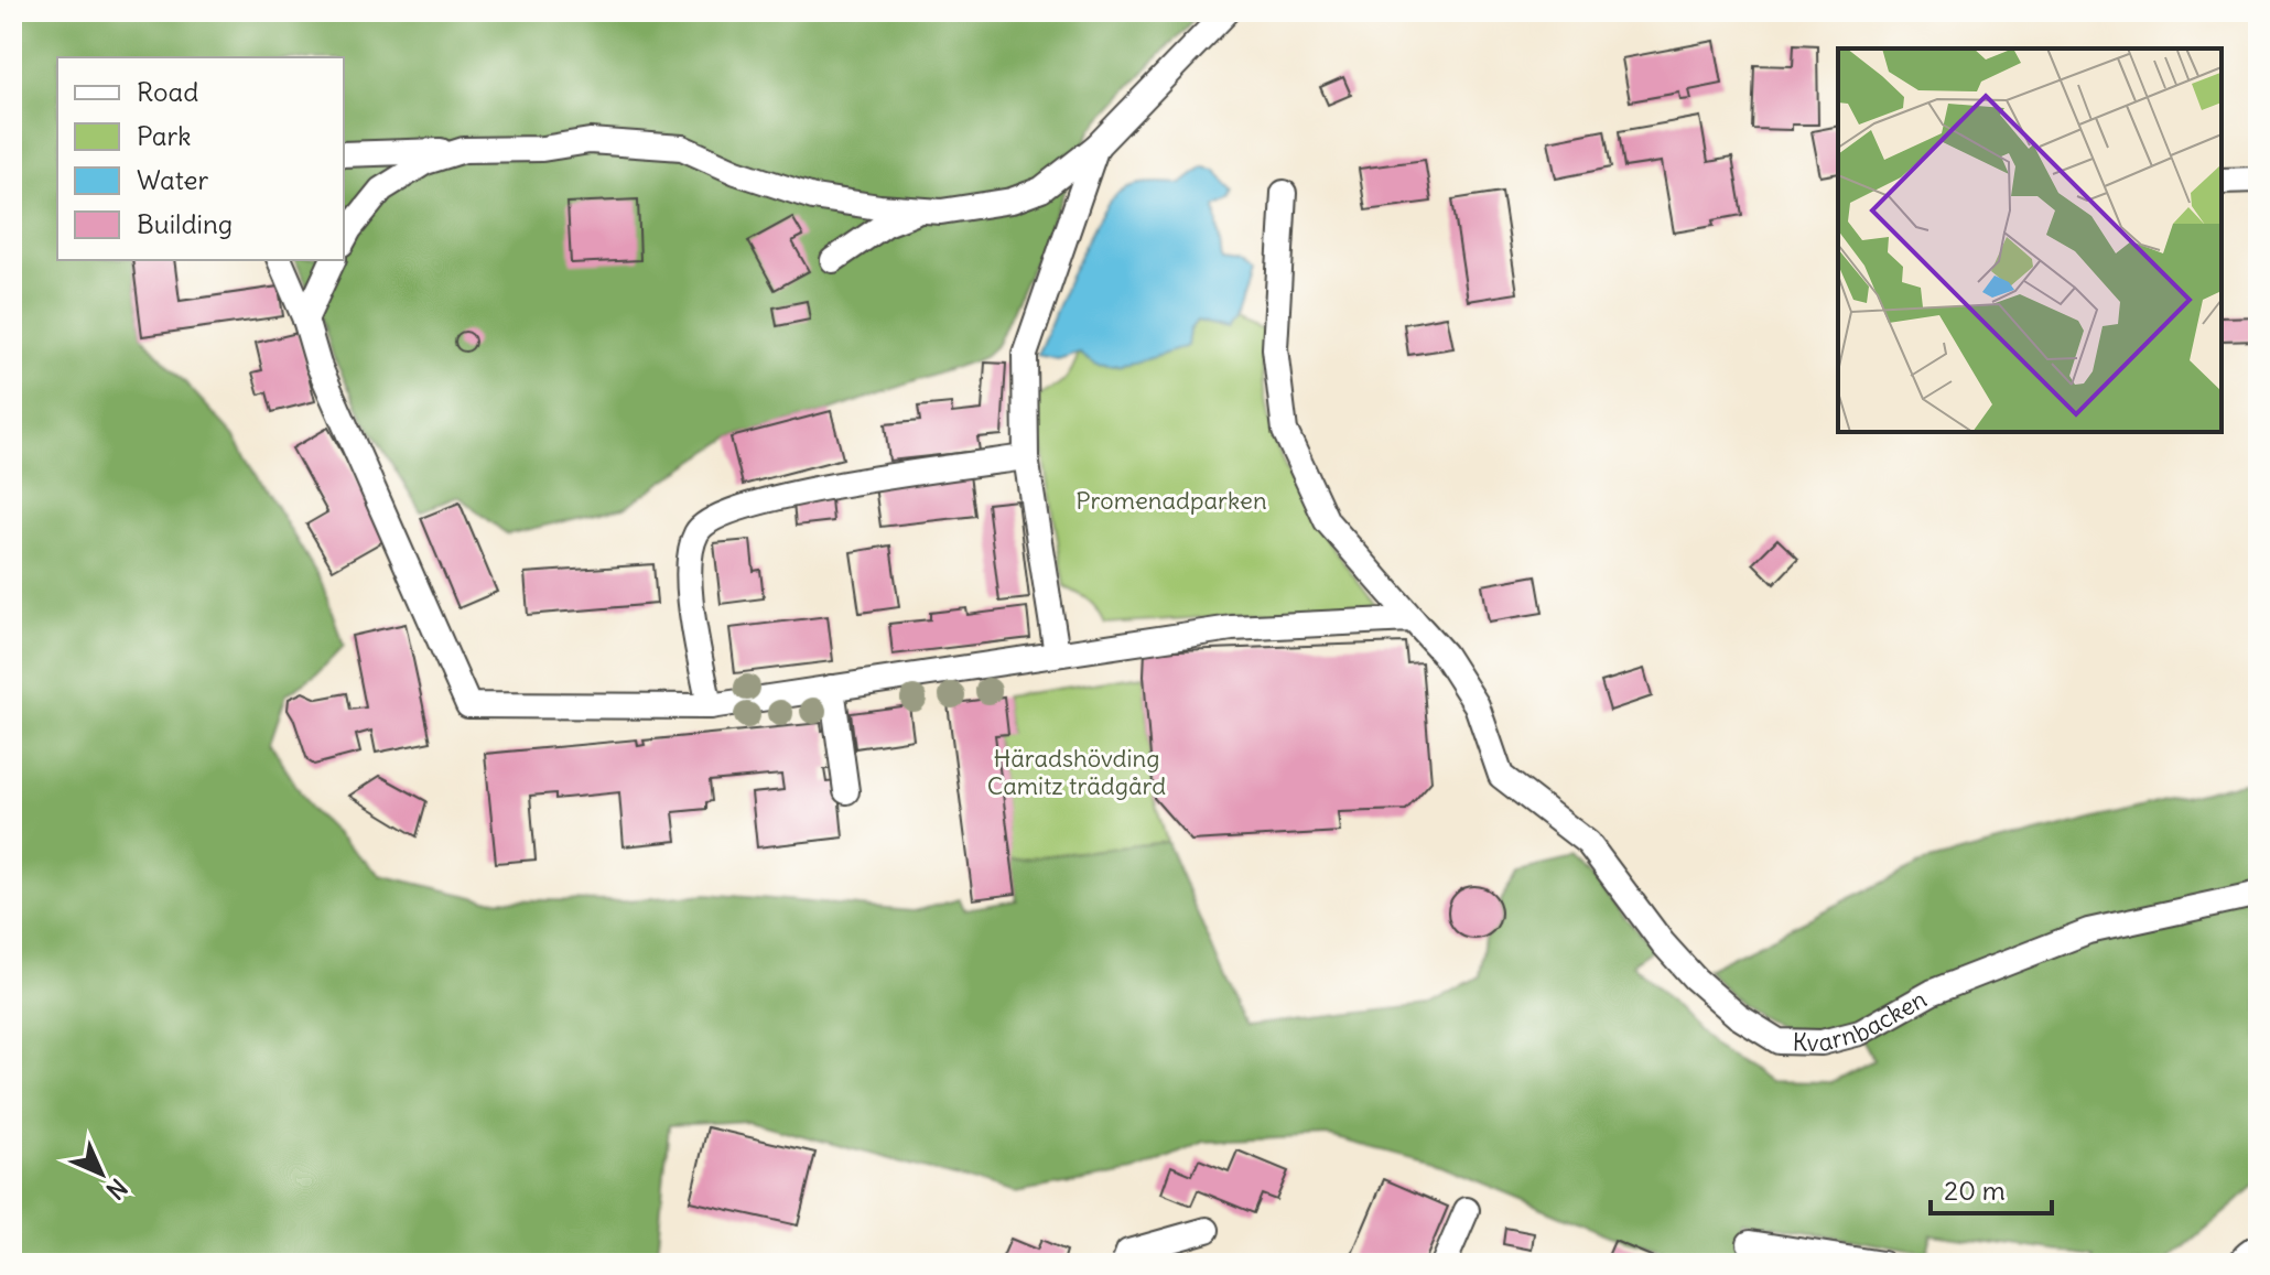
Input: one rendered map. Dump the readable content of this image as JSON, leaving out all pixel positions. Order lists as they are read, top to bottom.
{
  "streets": {
    "lane": ["Kvarnbacken"]
  },
  "parks": ["Promenadparken", "Häradshövding Camitz trädgård"],
  "legend": [
    "Road",
    "Park",
    "Water",
    "Building"
  ],
  "scale_bar": "20 m",
  "north": "bottom right"
}
